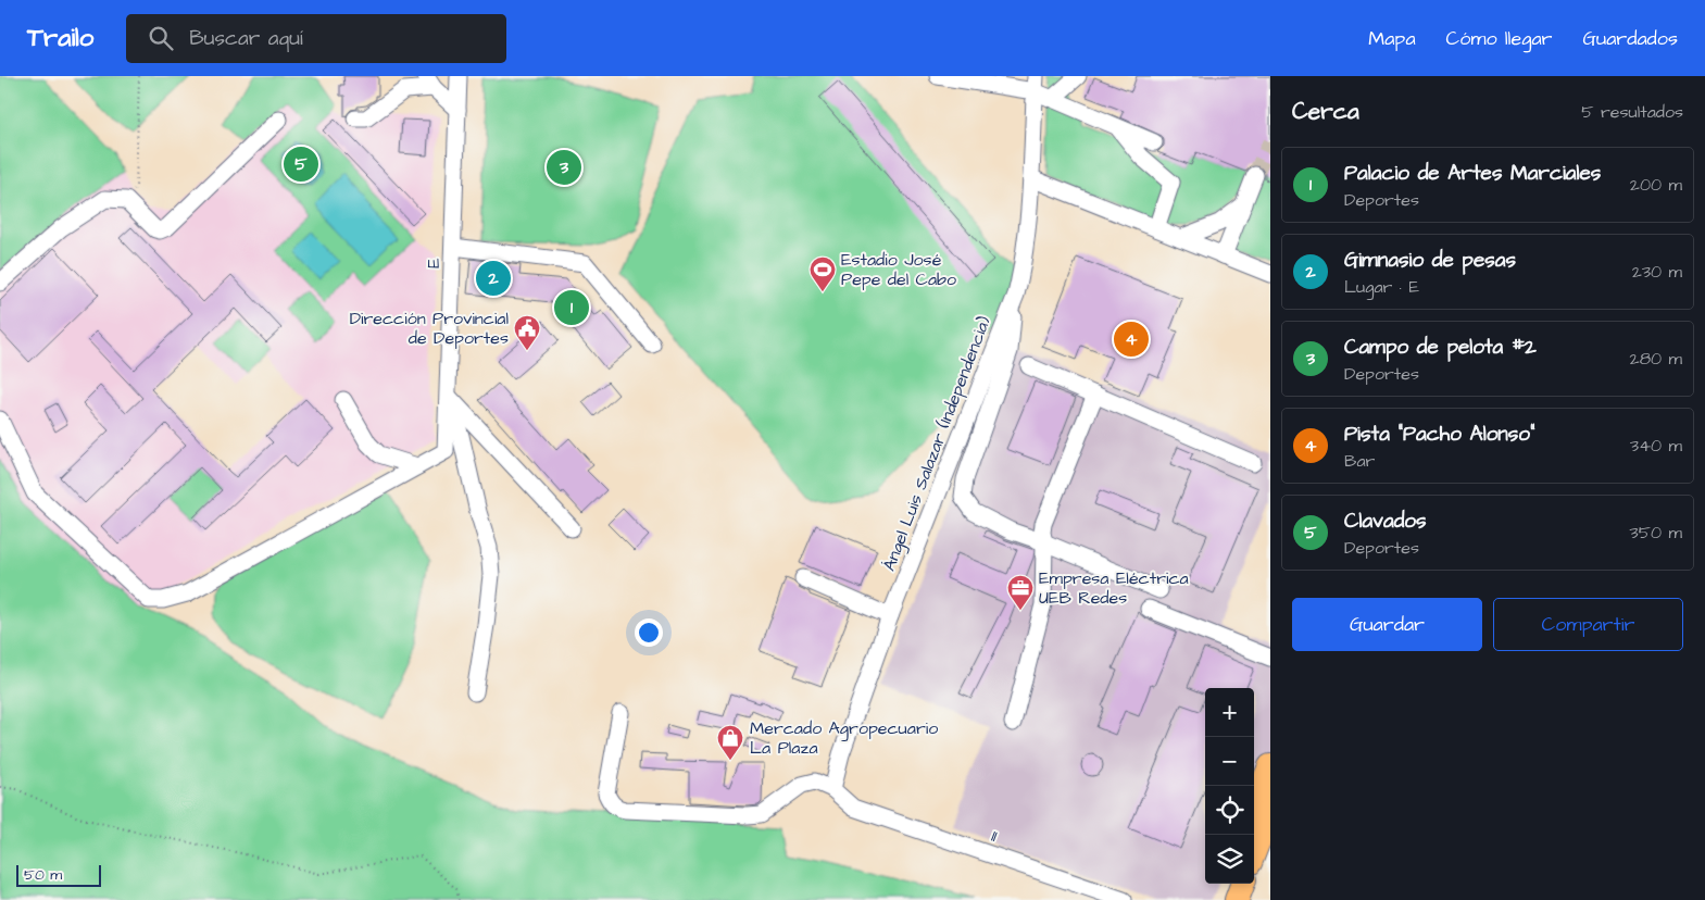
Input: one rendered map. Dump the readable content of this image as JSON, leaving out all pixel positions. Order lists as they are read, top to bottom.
{
  "streets": {
    "street": ["E", "Ángel Luis Salazar (Independencia)", "11"]
  },
  "crossings": [
    ["Ángel Luis Salazar (Independencia)", "11"]
  ],
  "places": {
    "sports": ["Estadio José Pepe del Cabo"],
    "public building": ["Dirección Provincial de Deportes"],
    "office": ["Empresa Eléctrica UEB Redes"],
    "shop": ["Mercado Agropecuario La Plaza"]
  },
  "scale_bar": "50 m",
  "page": {
    "header": "Trailo",
    "search": "Buscar aquí",
    "nav": ["Mapa", "Cómo llegar", "Guardados"],
    "heading": ["Cerca", "5 resultados"],
    "pins": [
      "5",
      "3",
      "2",
      "1",
      "4"
    ],
    "list": [
      {
        "mark": "1",
        "name": "Palacio de Artes Marciales",
        "note": "Deportes",
        "value": "200 m"
      },
      {
        "mark": "2",
        "name": "Gimnasio de pesas",
        "note": "Lugar · E",
        "value": "230 m"
      },
      {
        "mark": "3",
        "name": "Campo de pelota #2",
        "note": "Deportes",
        "value": "280 m"
      },
      {
        "mark": "4",
        "name": "Pista \"Pacho Alonso\"",
        "note": "Bar",
        "value": "340 m"
      },
      {
        "mark": "5",
        "name": "Clavados",
        "note": "Deportes",
        "value": "350 m"
      }
    ],
    "buttons": ["Guardar", "Compartir"],
    "map_buttons": ["+", "−"],
    "scale": "50 m"
  }
}
